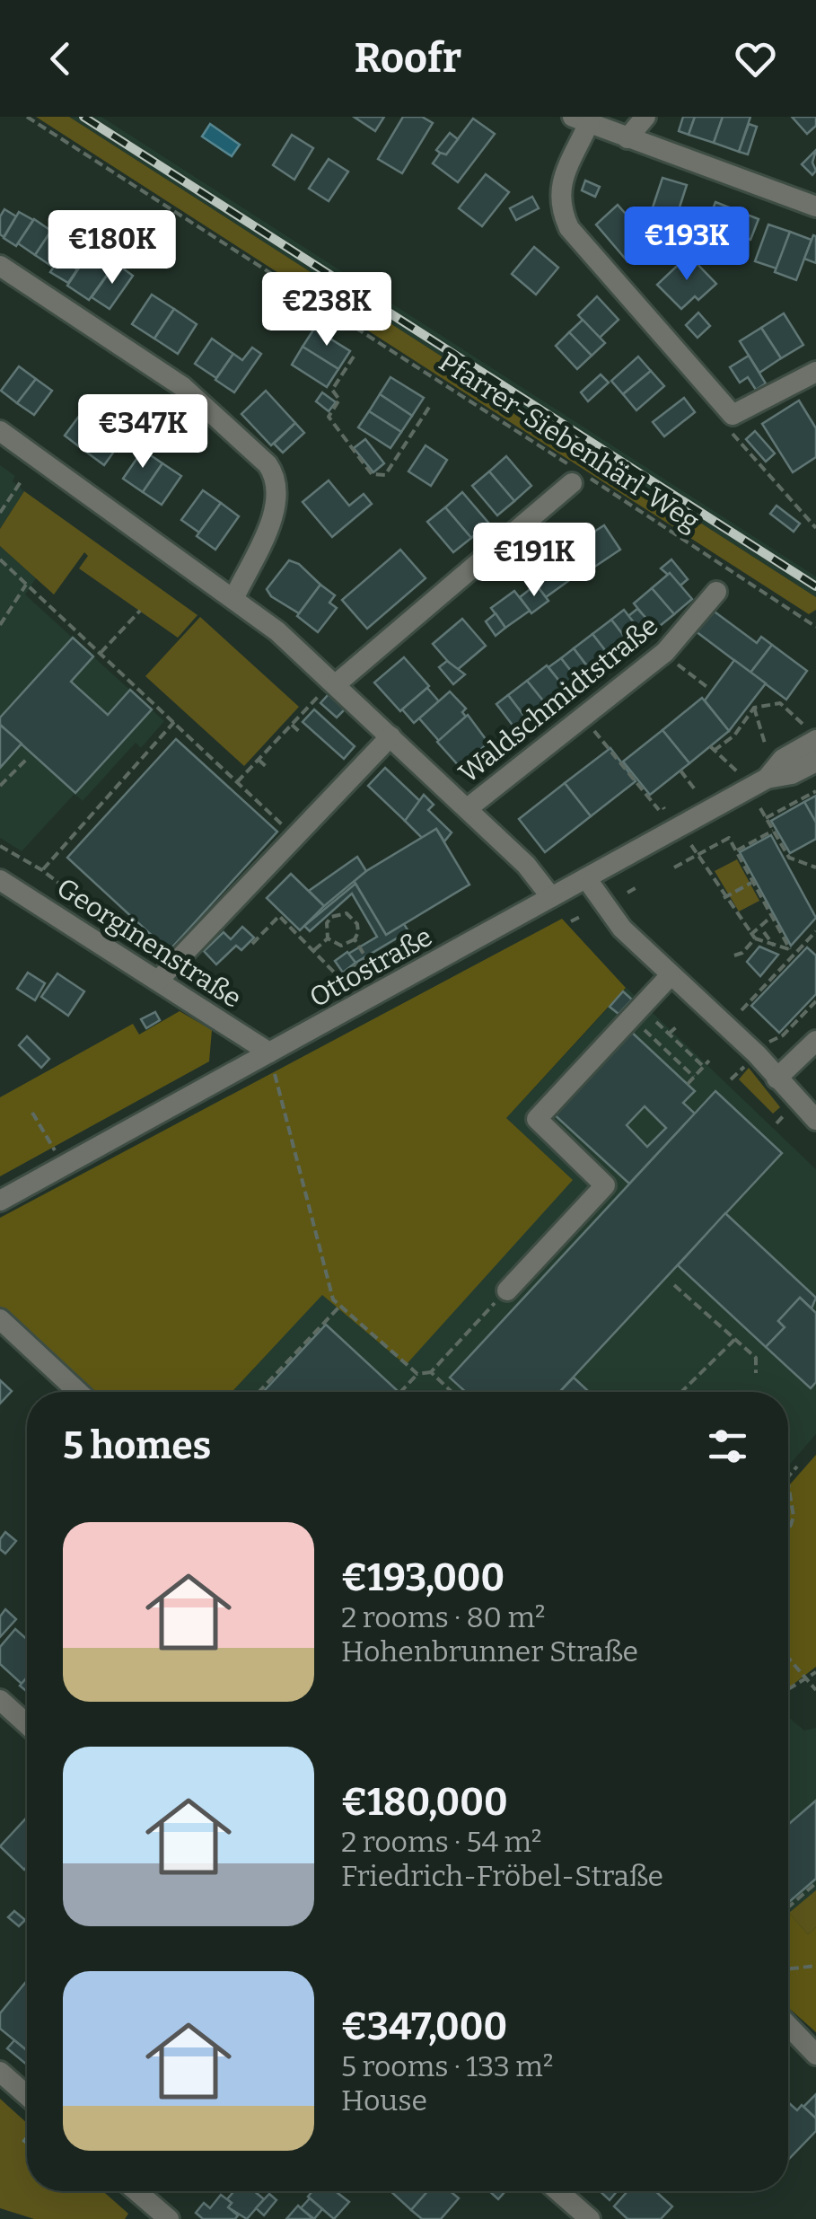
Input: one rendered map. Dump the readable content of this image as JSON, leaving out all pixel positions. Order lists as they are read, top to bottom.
{
  "streets": {
    "street": ["Waldschmidtstraße", "Georginenstraße", "Ottostraße"],
    "path": ["Pfarrer-Siebenhärl-Weg"]
  },
  "crossings": [
    ["Georginenstraße", "Ottostraße"]
  ],
  "page": {
    "header": "Roofr",
    "price": [
      "€193K",
      "€180K",
      "€238K",
      "€347K",
      "€191K"
    ],
    "heading": "5 homes",
    "list": [
      {
        "name": "€193,000",
        "note": "2 rooms · 80 m² · Hohenbrunner Straße"
      },
      {
        "name": "€180,000",
        "note": "2 rooms · 54 m² · Friedrich-Fröbel-Straße"
      },
      {
        "name": "€347,000",
        "note": "5 rooms · 133 m² · House"
      }
    ]
  }
}
